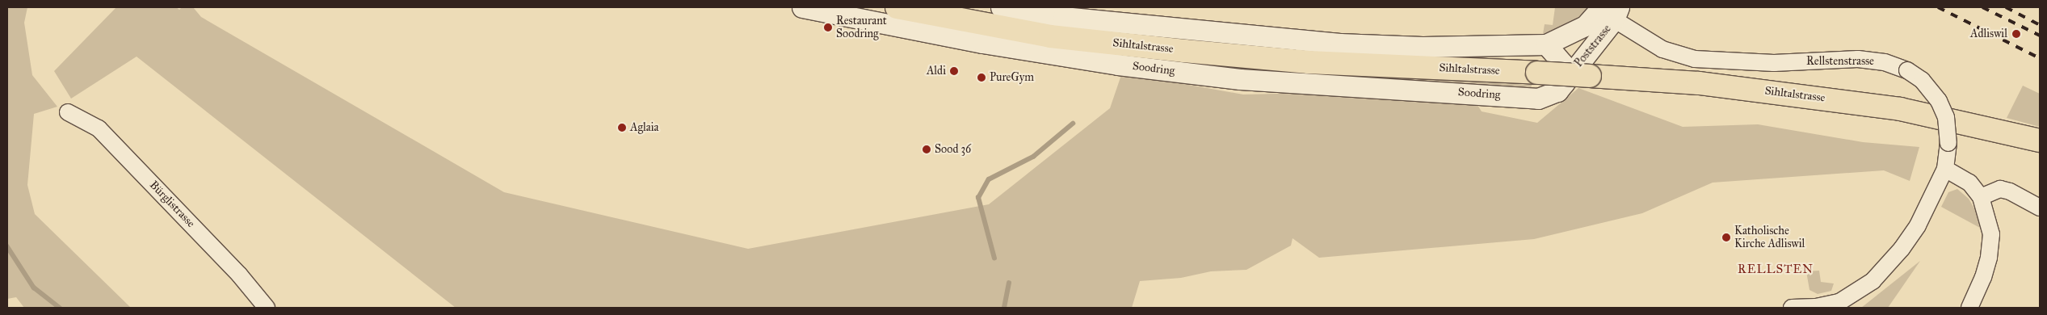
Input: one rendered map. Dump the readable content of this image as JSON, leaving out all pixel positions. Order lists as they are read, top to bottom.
{
  "streets": {
    "main road": ["Sihltalstrasse"],
    "street": [
      "Poststrasse",
      "Rellstenstrasse",
      "Soodring",
      "Bürglistrasse"
    ]
  },
  "crossings": [
    ["Poststrasse", "Rellstenstrasse"],
    ["Poststrasse", "Soodring"]
  ],
  "districts": ["RELLSTEN"],
  "places": [
    "Restaurant Soodring",
    "Adliswil",
    "Aldi",
    "PureGym",
    "Aglaia",
    "Sood 36",
    "Katholische Kirche Adliswil"
  ]
}
